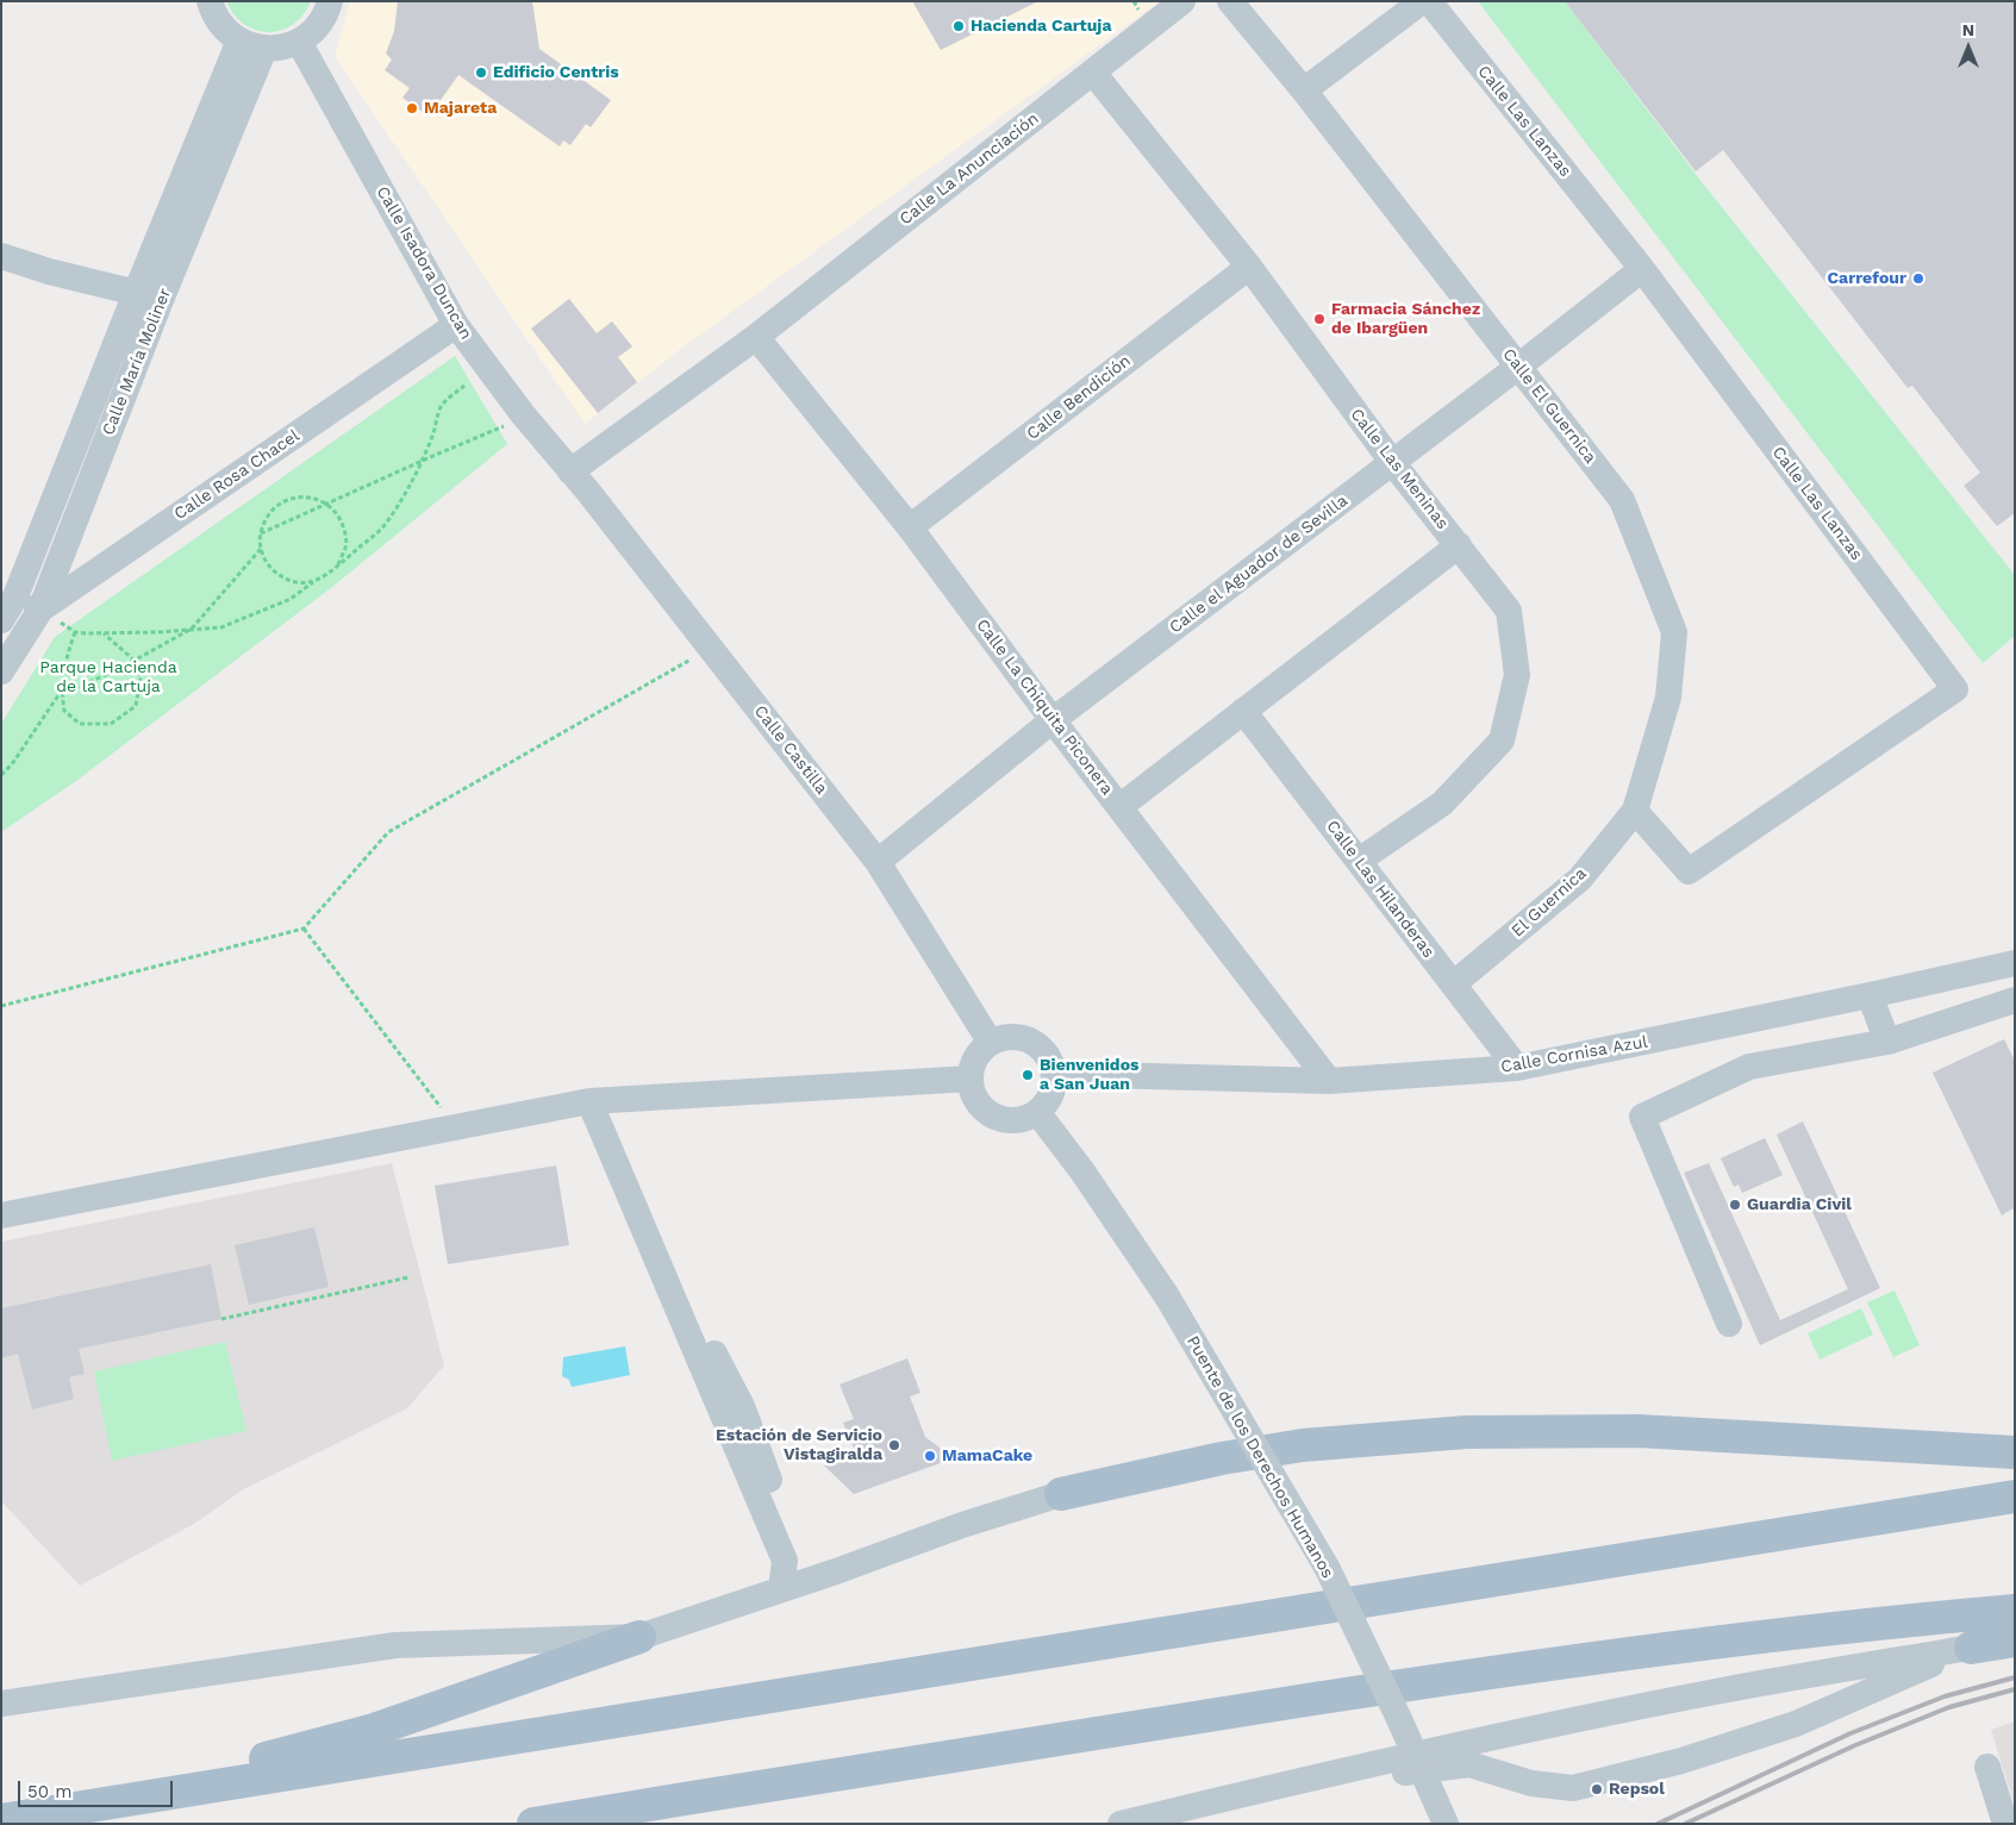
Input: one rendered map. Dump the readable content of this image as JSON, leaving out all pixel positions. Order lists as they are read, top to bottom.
{
  "streets": {
    "street": [
      "Calle Las Lanzas",
      "Calle La Anunciación",
      "Calle Isadora Duncan",
      "Calle María Moliner",
      "Calle Bendición",
      "Calle El Guernica",
      "Calle Las Meninas",
      "Calle Rosa Chacel",
      "Calle el Aguador de Sevilla",
      "Calle La Chiquita Piconera",
      "Calle Castilla",
      "Calle Las Hilanderas",
      "El Guernica",
      "Calle Cornisa Azul",
      "Puente de los Derechos Humanos"
    ]
  },
  "crossings": [
    ["Calle Las Lanzas", "Calle El Guernica"],
    ["Calle Las Lanzas", "Calle el Aguador de Sevilla"],
    ["Calle Las Lanzas", "El Guernica"],
    ["Calle La Anunciación", "Calle Isadora Duncan"],
    ["Calle La Anunciación", "Calle Las Meninas"],
    ["Calle La Anunciación", "Calle La Chiquita Piconera"],
    ["Calle La Anunciación", "Calle Castilla"],
    ["Calle Isadora Duncan", "Calle Rosa Chacel"],
    ["Calle Isadora Duncan", "Calle Castilla"],
    ["Calle María Moliner", "Calle Rosa Chacel"],
    ["Calle Bendición", "Calle Las Meninas"],
    ["Calle Bendición", "Calle La Chiquita Piconera"],
    ["Calle El Guernica", "Calle el Aguador de Sevilla"],
    ["Calle El Guernica", "El Guernica"],
    ["Calle Las Meninas", "Calle el Aguador de Sevilla"],
    ["Calle Las Meninas", "Calle Las Hilanderas"],
    ["Calle el Aguador de Sevilla", "Calle La Chiquita Piconera"],
    ["Calle el Aguador de Sevilla", "Calle Castilla"],
    ["Calle La Chiquita Piconera", "Calle Cornisa Azul"],
    ["Calle Castilla", "Calle Cornisa Azul"],
    ["Calle Castilla", "Puente de los Derechos Humanos"],
    ["Calle Las Hilanderas", "El Guernica"],
    ["Calle Las Hilanderas", "Calle Cornisa Azul"],
    ["Calle Cornisa Azul", "Puente de los Derechos Humanos"]
  ],
  "parks": ["Parque Hacienda de la Cartuja"],
  "places": [
    "Hacienda Cartuja",
    "Edificio Centris",
    "Majareta",
    "Carrefour",
    "Farmacia Sánchez de Ibargüen",
    "Bienvenidos a San Juan",
    "Guardia Civil",
    "Estación de Servicio Vistagiralda",
    "MamaCake",
    "Repsol"
  ],
  "scale_bar": "50 m",
  "north": "top"
}
